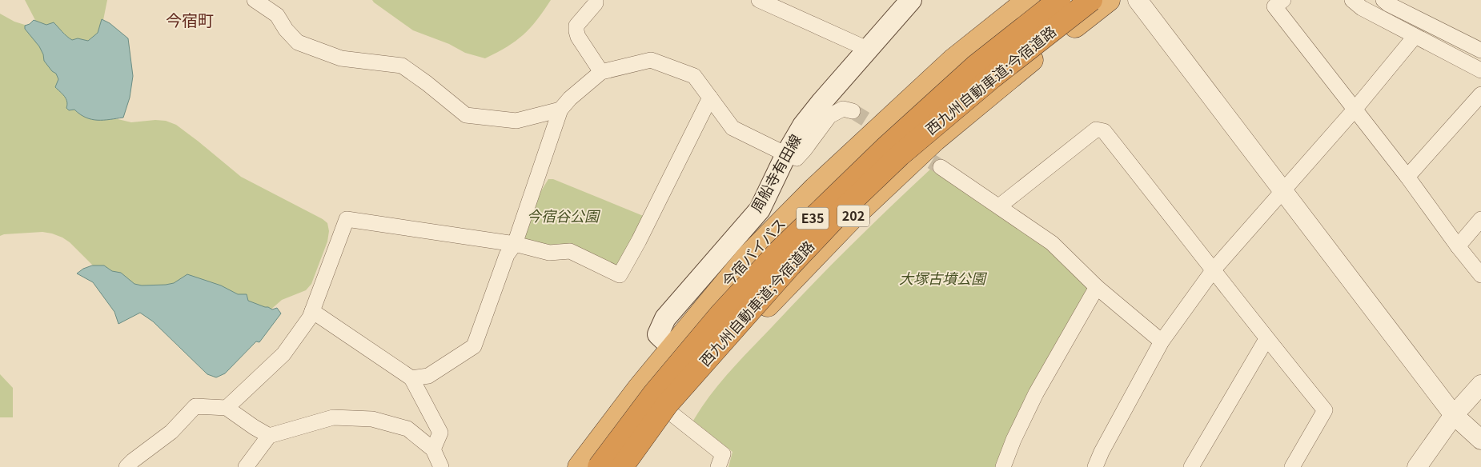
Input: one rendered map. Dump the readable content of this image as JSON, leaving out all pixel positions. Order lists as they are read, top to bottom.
{
  "streets": {
    "highway": [
      "西九州自動車道;今宿道路",
      "202",
      "E35",
      "今宿バイパス"
    ],
    "main road": ["周船寺有田線"]
  },
  "crossings": [
    ["周船寺有田線", "今宿バイパス"]
  ],
  "districts": ["今宿町"],
  "parks": ["今宿谷公園", "大塚古墳公園"]
}
